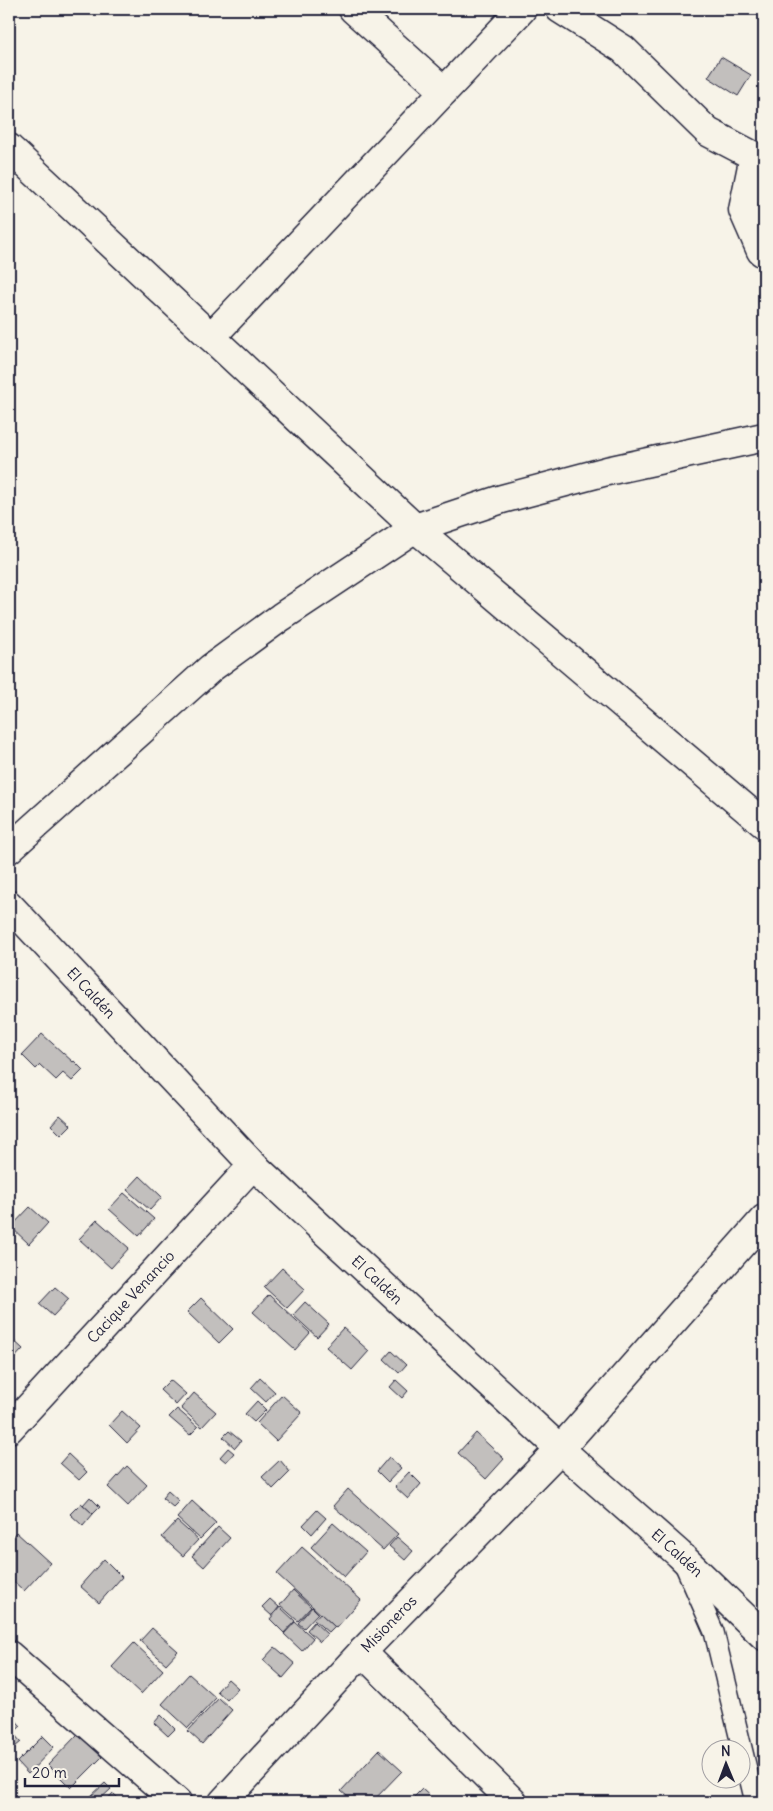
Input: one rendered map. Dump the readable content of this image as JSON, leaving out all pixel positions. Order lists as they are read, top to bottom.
{
  "streets": {
    "street": ["El Caldén", "Cacique Venancio", "Misioneros"]
  },
  "crossings": [
    ["El Caldén", "Cacique Venancio"],
    ["El Caldén", "Misioneros"]
  ],
  "scale_bar": "20 m",
  "north": "top"
}
